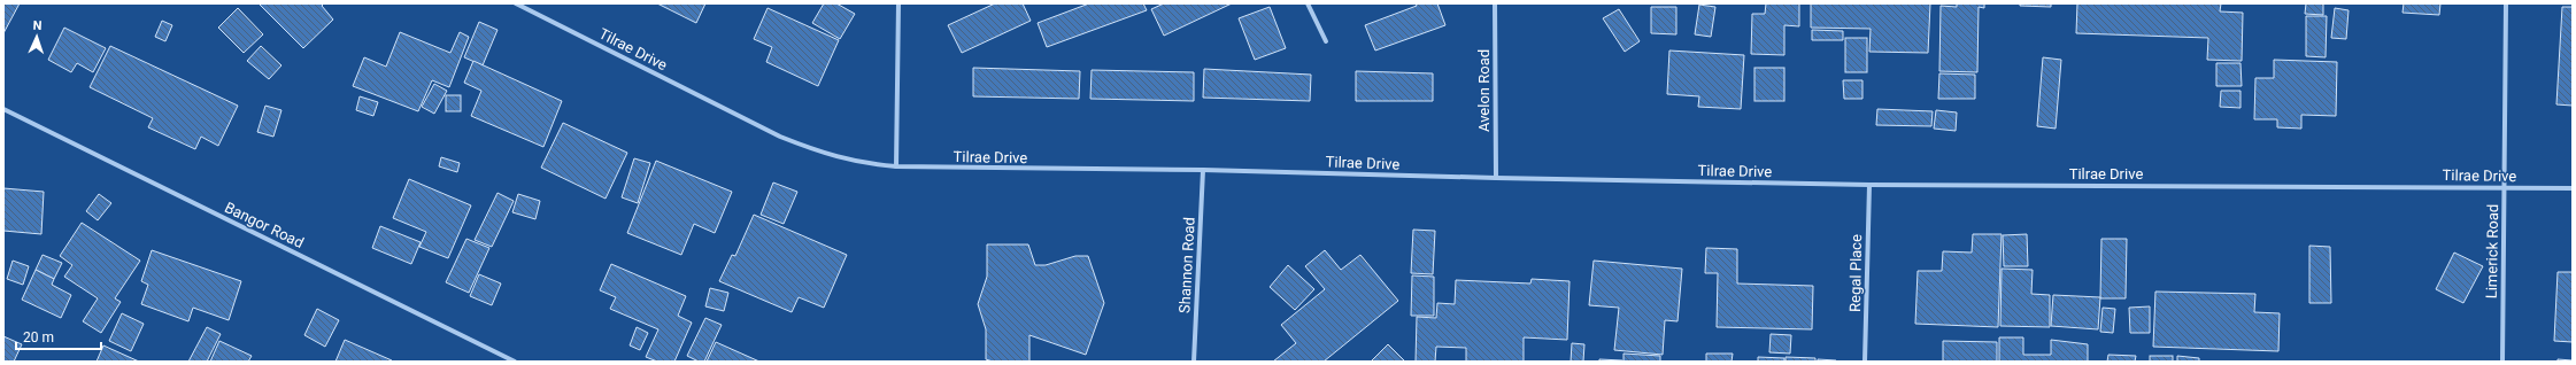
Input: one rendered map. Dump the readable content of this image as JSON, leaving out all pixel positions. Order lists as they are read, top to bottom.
{
  "streets": {
    "street": [
      "Tilrae Drive",
      "Avelon Road",
      "Bangor Road",
      "Limerick Road",
      "Shannon Road",
      "Regal Place"
    ]
  },
  "crossings": [
    ["Tilrae Drive", "Avelon Road"],
    ["Tilrae Drive", "Limerick Road"],
    ["Tilrae Drive", "Shannon Road"],
    ["Tilrae Drive", "Regal Place"]
  ],
  "scale_bar": "20 m",
  "north": "top"
}
